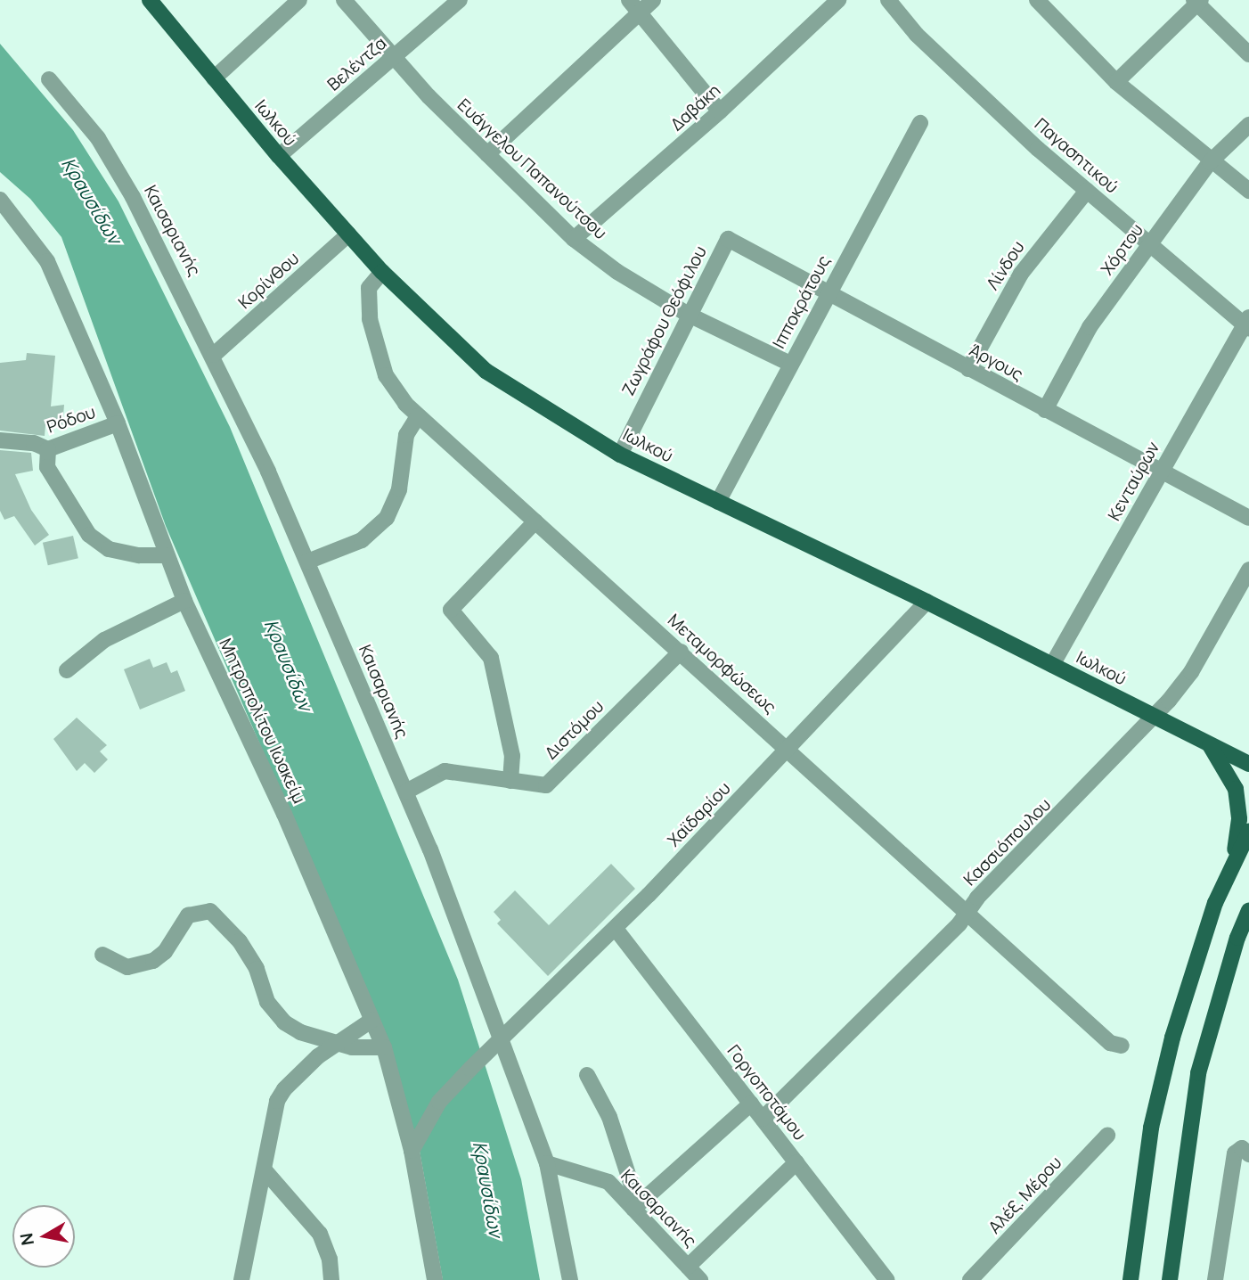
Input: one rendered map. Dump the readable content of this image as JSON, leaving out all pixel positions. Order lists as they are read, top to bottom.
{
  "streets": {
    "main road": ["Ιωλκού"],
    "street": [
      "Βελέντζα",
      "Δαβάκη",
      "Παγασητικού",
      "Ευάγγελου Παπανούτσου",
      "Καισαριανής",
      "Χόρτου",
      "Λίνδου",
      "Κορίνθου",
      "Ιπποκράτους",
      "Ζωγράφου Θεόφιλου",
      "Άργους",
      "Ρόδου",
      "Κενταύρων",
      "Μεταμορφώσεως",
      "Μητροπολίτου Ιωακείμ",
      "Διστόμου",
      "Χαϊδαρίου",
      "Κασσιόπουλου",
      "Γοργοποτάμου",
      "Αλέξ. Μέρου"
    ]
  },
  "crossings": [
    ["Βελέντζα", "Ιωλκού"],
    ["Βελέντζα", "Ευάγγελου Παπανούτσου"],
    ["Δαβάκη", "Ευάγγελου Παπανούτσου"],
    ["Ιωλκού", "Κορίνθου"],
    ["Ιωλκού", "Ιπποκράτους"],
    ["Ιωλκού", "Ζωγράφου Θεόφιλου"],
    ["Ιωλκού", "Κενταύρων"],
    ["Ιωλκού", "Μεταμορφώσεως"],
    ["Ιωλκού", "Χαϊδαρίου"],
    ["Ιωλκού", "Κασσιόπουλου"],
    ["Παγασητικού", "Χόρτου"],
    ["Παγασητικού", "Λίνδου"],
    ["Παγασητικού", "Κενταύρων"],
    ["Ευάγγελου Παπανούτσου", "Ιπποκράτους"],
    ["Ευάγγελου Παπανούτσου", "Ζωγράφου Θεόφιλου"],
    ["Καισαριανής", "Κορίνθου"],
    ["Καισαριανής", "Διστόμου"],
    ["Καισαριανής", "Χαϊδαρίου"],
    ["Χόρτου", "Άργους"],
    ["Λίνδου", "Άργους"],
    ["Ιπποκράτους", "Άργους"],
    ["Ζωγράφου Θεόφιλου", "Άργους"],
    ["Άργους", "Κενταύρων"],
    ["Ρόδου", "Μητροπολίτου Ιωακείμ"],
    ["Μεταμορφώσεως", "Διστόμου"],
    ["Μεταμορφώσεως", "Χαϊδαρίου"],
    ["Μεταμορφώσεως", "Κασσιόπουλου"],
    ["Μητροπολίτου Ιωακείμ", "Χαϊδαρίου"],
    ["Χαϊδαρίου", "Γοργοποτάμου"],
    ["Κασσιόπουλου", "Γοργοποτάμου"]
  ],
  "water": ["Κραυσίδων"],
  "north": "left"
}
